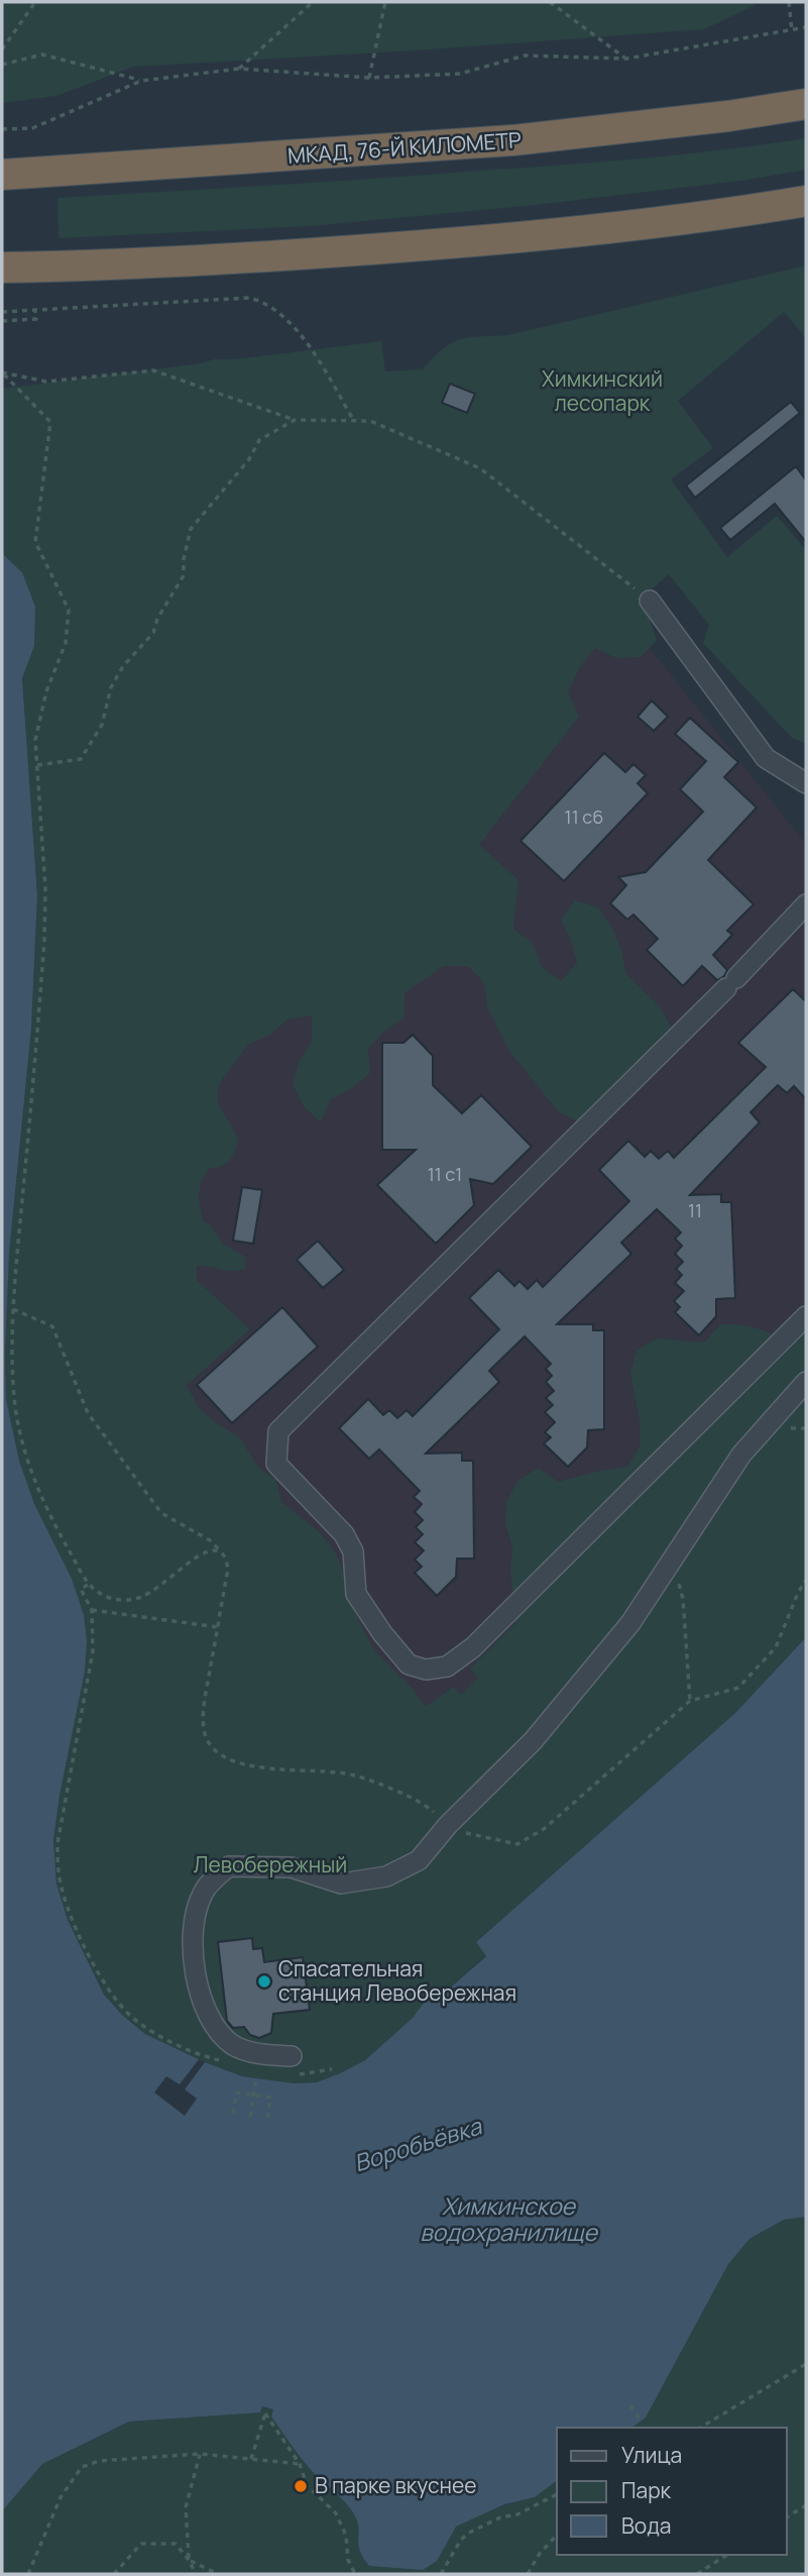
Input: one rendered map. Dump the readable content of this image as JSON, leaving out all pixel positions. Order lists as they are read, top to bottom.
{
  "streets": {
    "highway": ["МКАД, 76-Й КИЛОМЕТР"]
  },
  "water": ["Воробьёвка", "Химкинское водохранилище"],
  "parks": ["Химкинский лесопарк", "Левобережный"],
  "places": ["Спасательная станция Левобережная", "В парке вкуснее"],
  "house_numbers": ["11 с6", "11 с1", "11"],
  "legend": ["Улица", "Парк", "Вода"]
}
